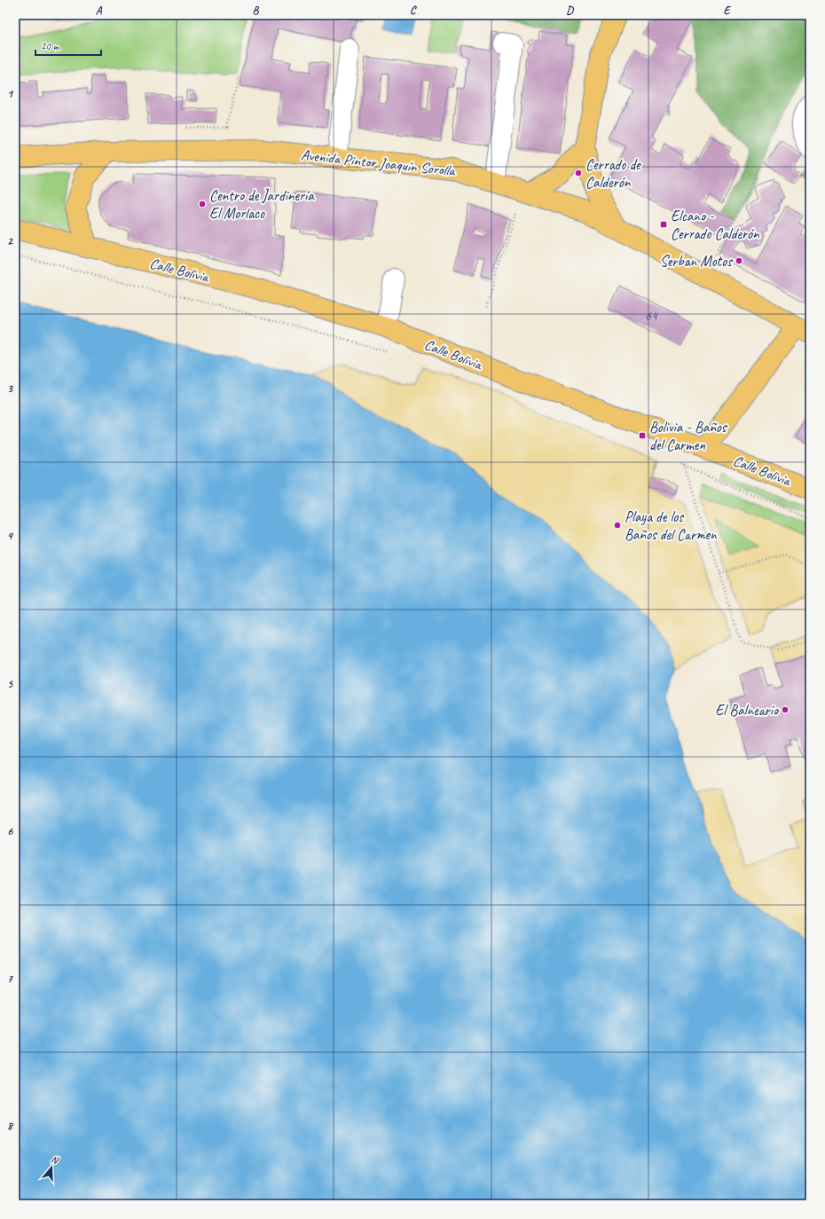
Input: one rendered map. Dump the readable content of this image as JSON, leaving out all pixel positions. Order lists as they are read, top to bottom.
{
  "streets": {
    "main road": ["Avenida Pintor Joaquín Sorolla", "Calle Bolivia"]
  },
  "places": {
    "other": [
      "Cerrado de Calderón",
      "Centro de Jardinería El Morlaco",
      "Serban Motos",
      "Playa de los Baños del Carmen",
      "El Balneario"
    ],
    "transit": ["Elcano - Cerrado Calderón", "Bolivia - Baños del Carmen"]
  },
  "house_numbers": ["64"],
  "scale_bar": "20 m",
  "north": "top",
  "grid": {
    "columns": [
      "A",
      "B",
      "C",
      "D",
      "E"
    ],
    "rows": [
      "1",
      "2",
      "3",
      "4",
      "5",
      "6",
      "7",
      "8"
    ]
  }
}
